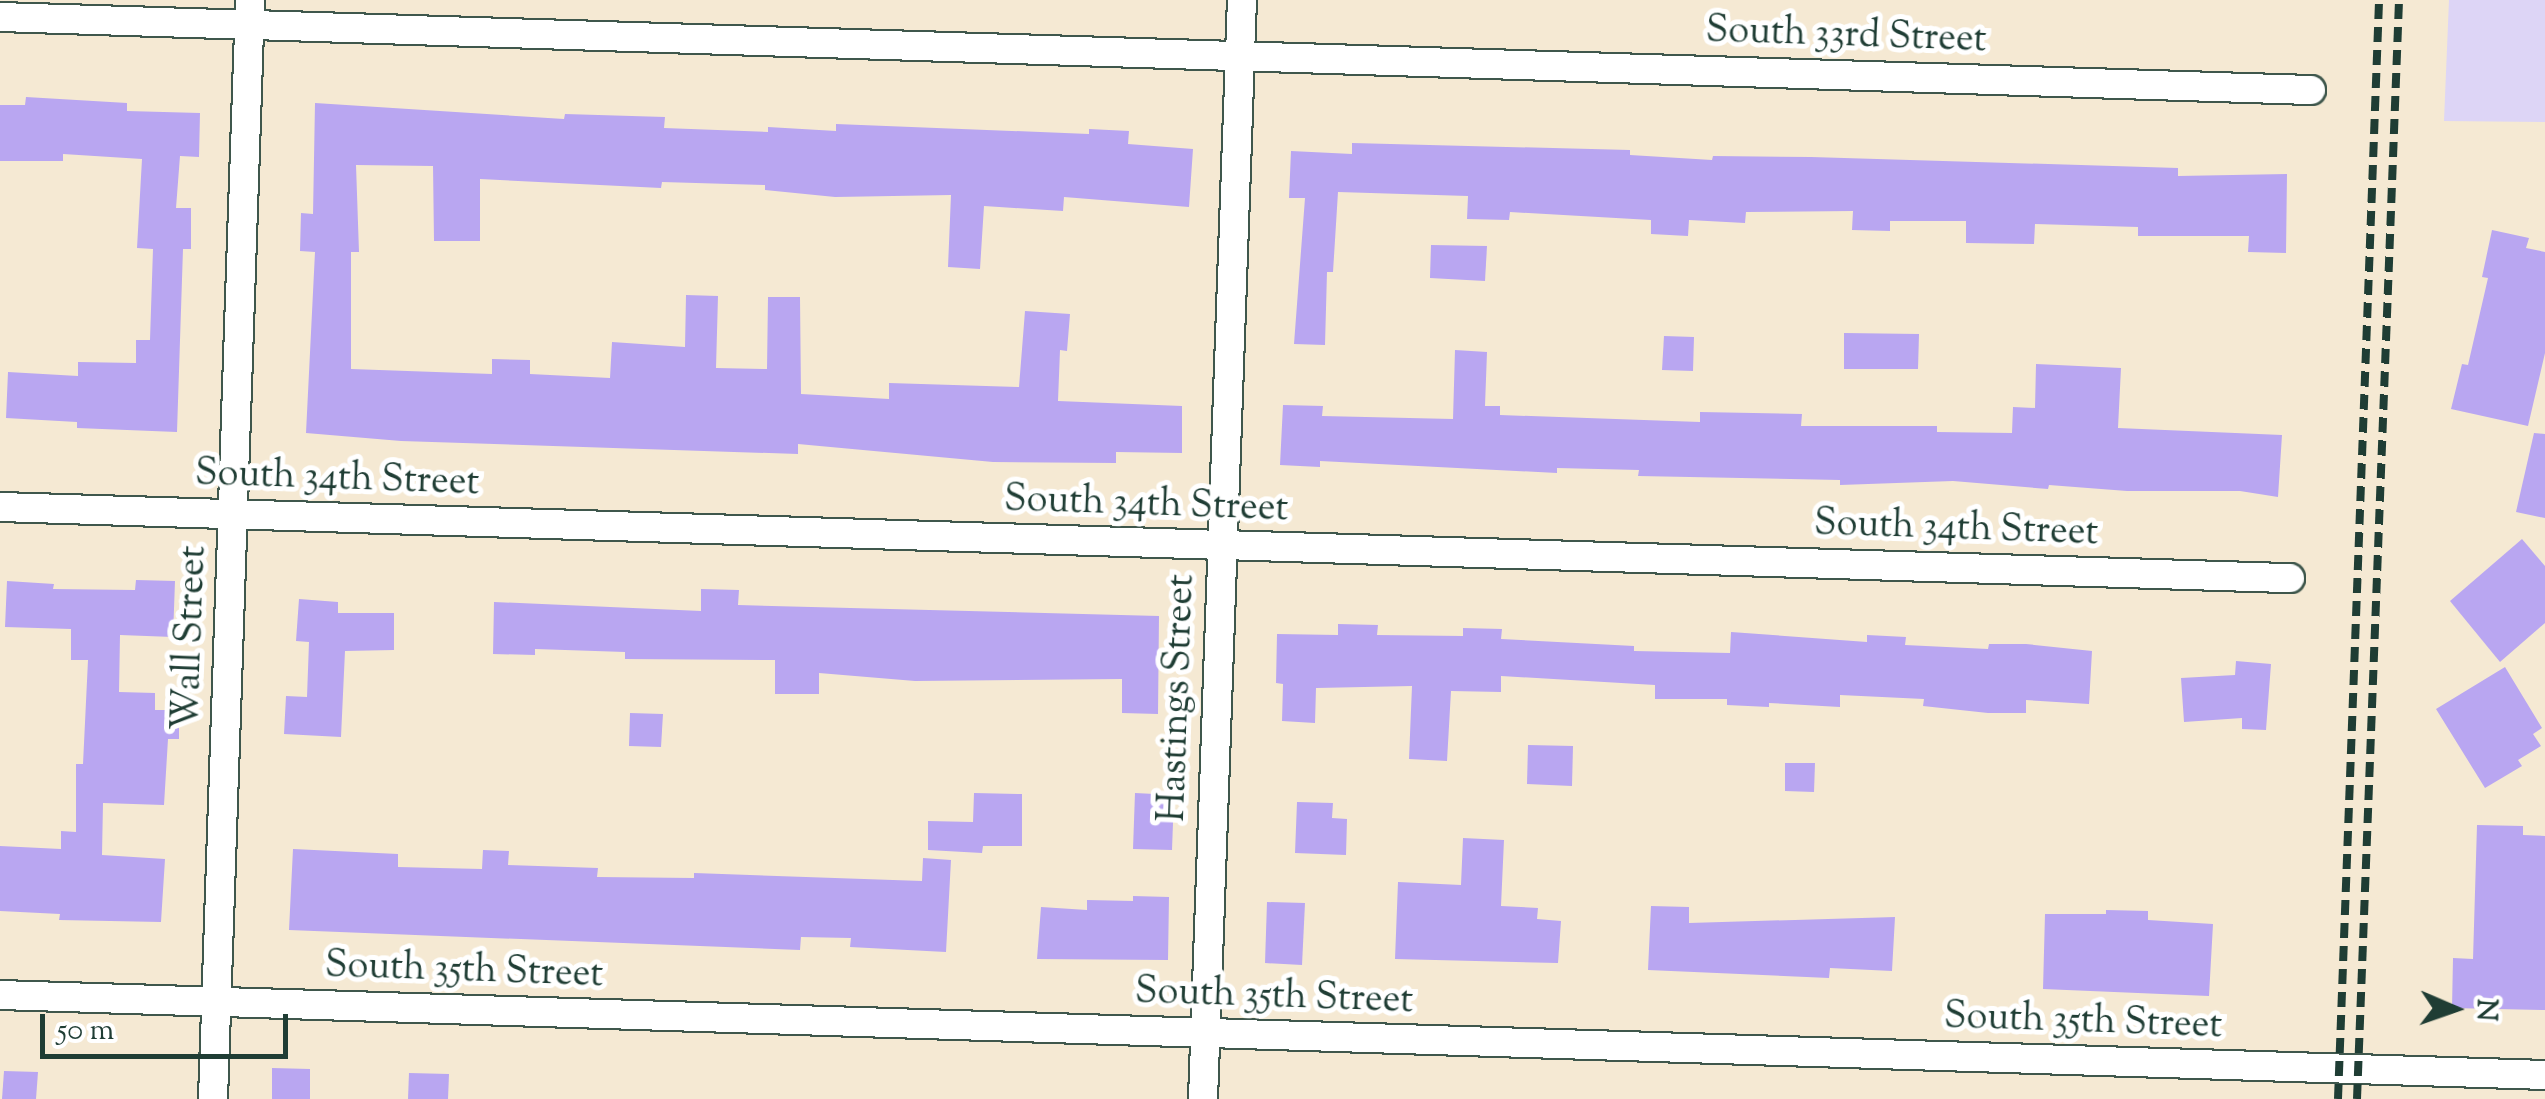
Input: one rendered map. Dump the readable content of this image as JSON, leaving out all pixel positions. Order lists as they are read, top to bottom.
{
  "streets": {
    "street": [
      "South 33rd Street",
      "South 34th Street",
      "Wall Street",
      "Hastings Street",
      "South 35th Street"
    ]
  },
  "crossings": [
    ["South 33rd Street", "Wall Street"],
    ["South 33rd Street", "Hastings Street"],
    ["South 34th Street", "Wall Street"],
    ["South 34th Street", "Hastings Street"],
    ["Wall Street", "South 35th Street"],
    ["Hastings Street", "South 35th Street"]
  ],
  "scale_bar": "50 m",
  "north": "right"
}
